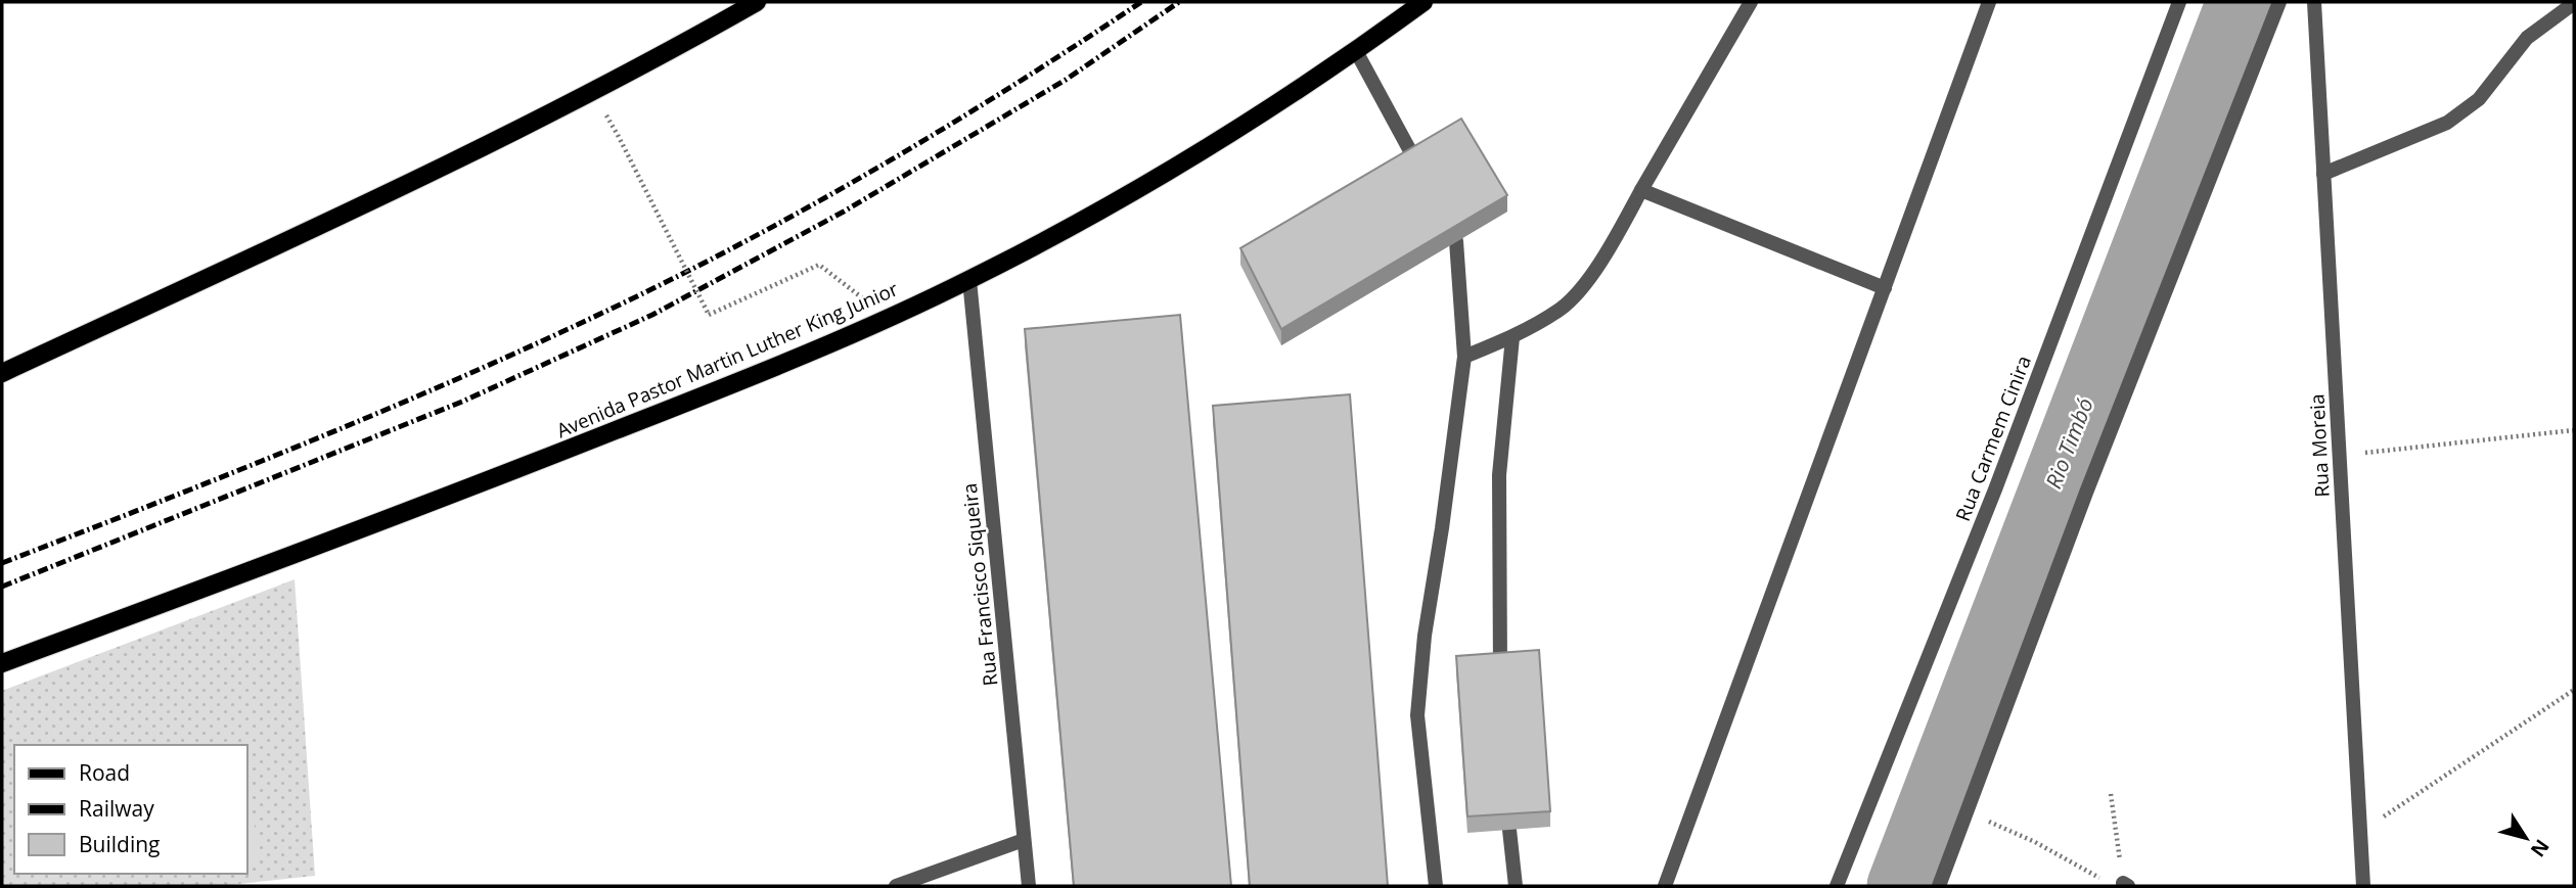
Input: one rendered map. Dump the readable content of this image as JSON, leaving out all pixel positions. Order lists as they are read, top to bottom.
{
  "streets": {
    "main road": ["Avenida Pastor Martin Luther King Junior"],
    "street": ["Rua Carmem Cinira", "Rua Moreia", "Rua Francisco Siqueira"]
  },
  "crossings": [
    ["Avenida Pastor Martin Luther King Junior", "Rua Francisco Siqueira"]
  ],
  "water": ["Rio Timbó"],
  "legend": ["Road", "Railway", "Building"],
  "north": "bottom right"
}
